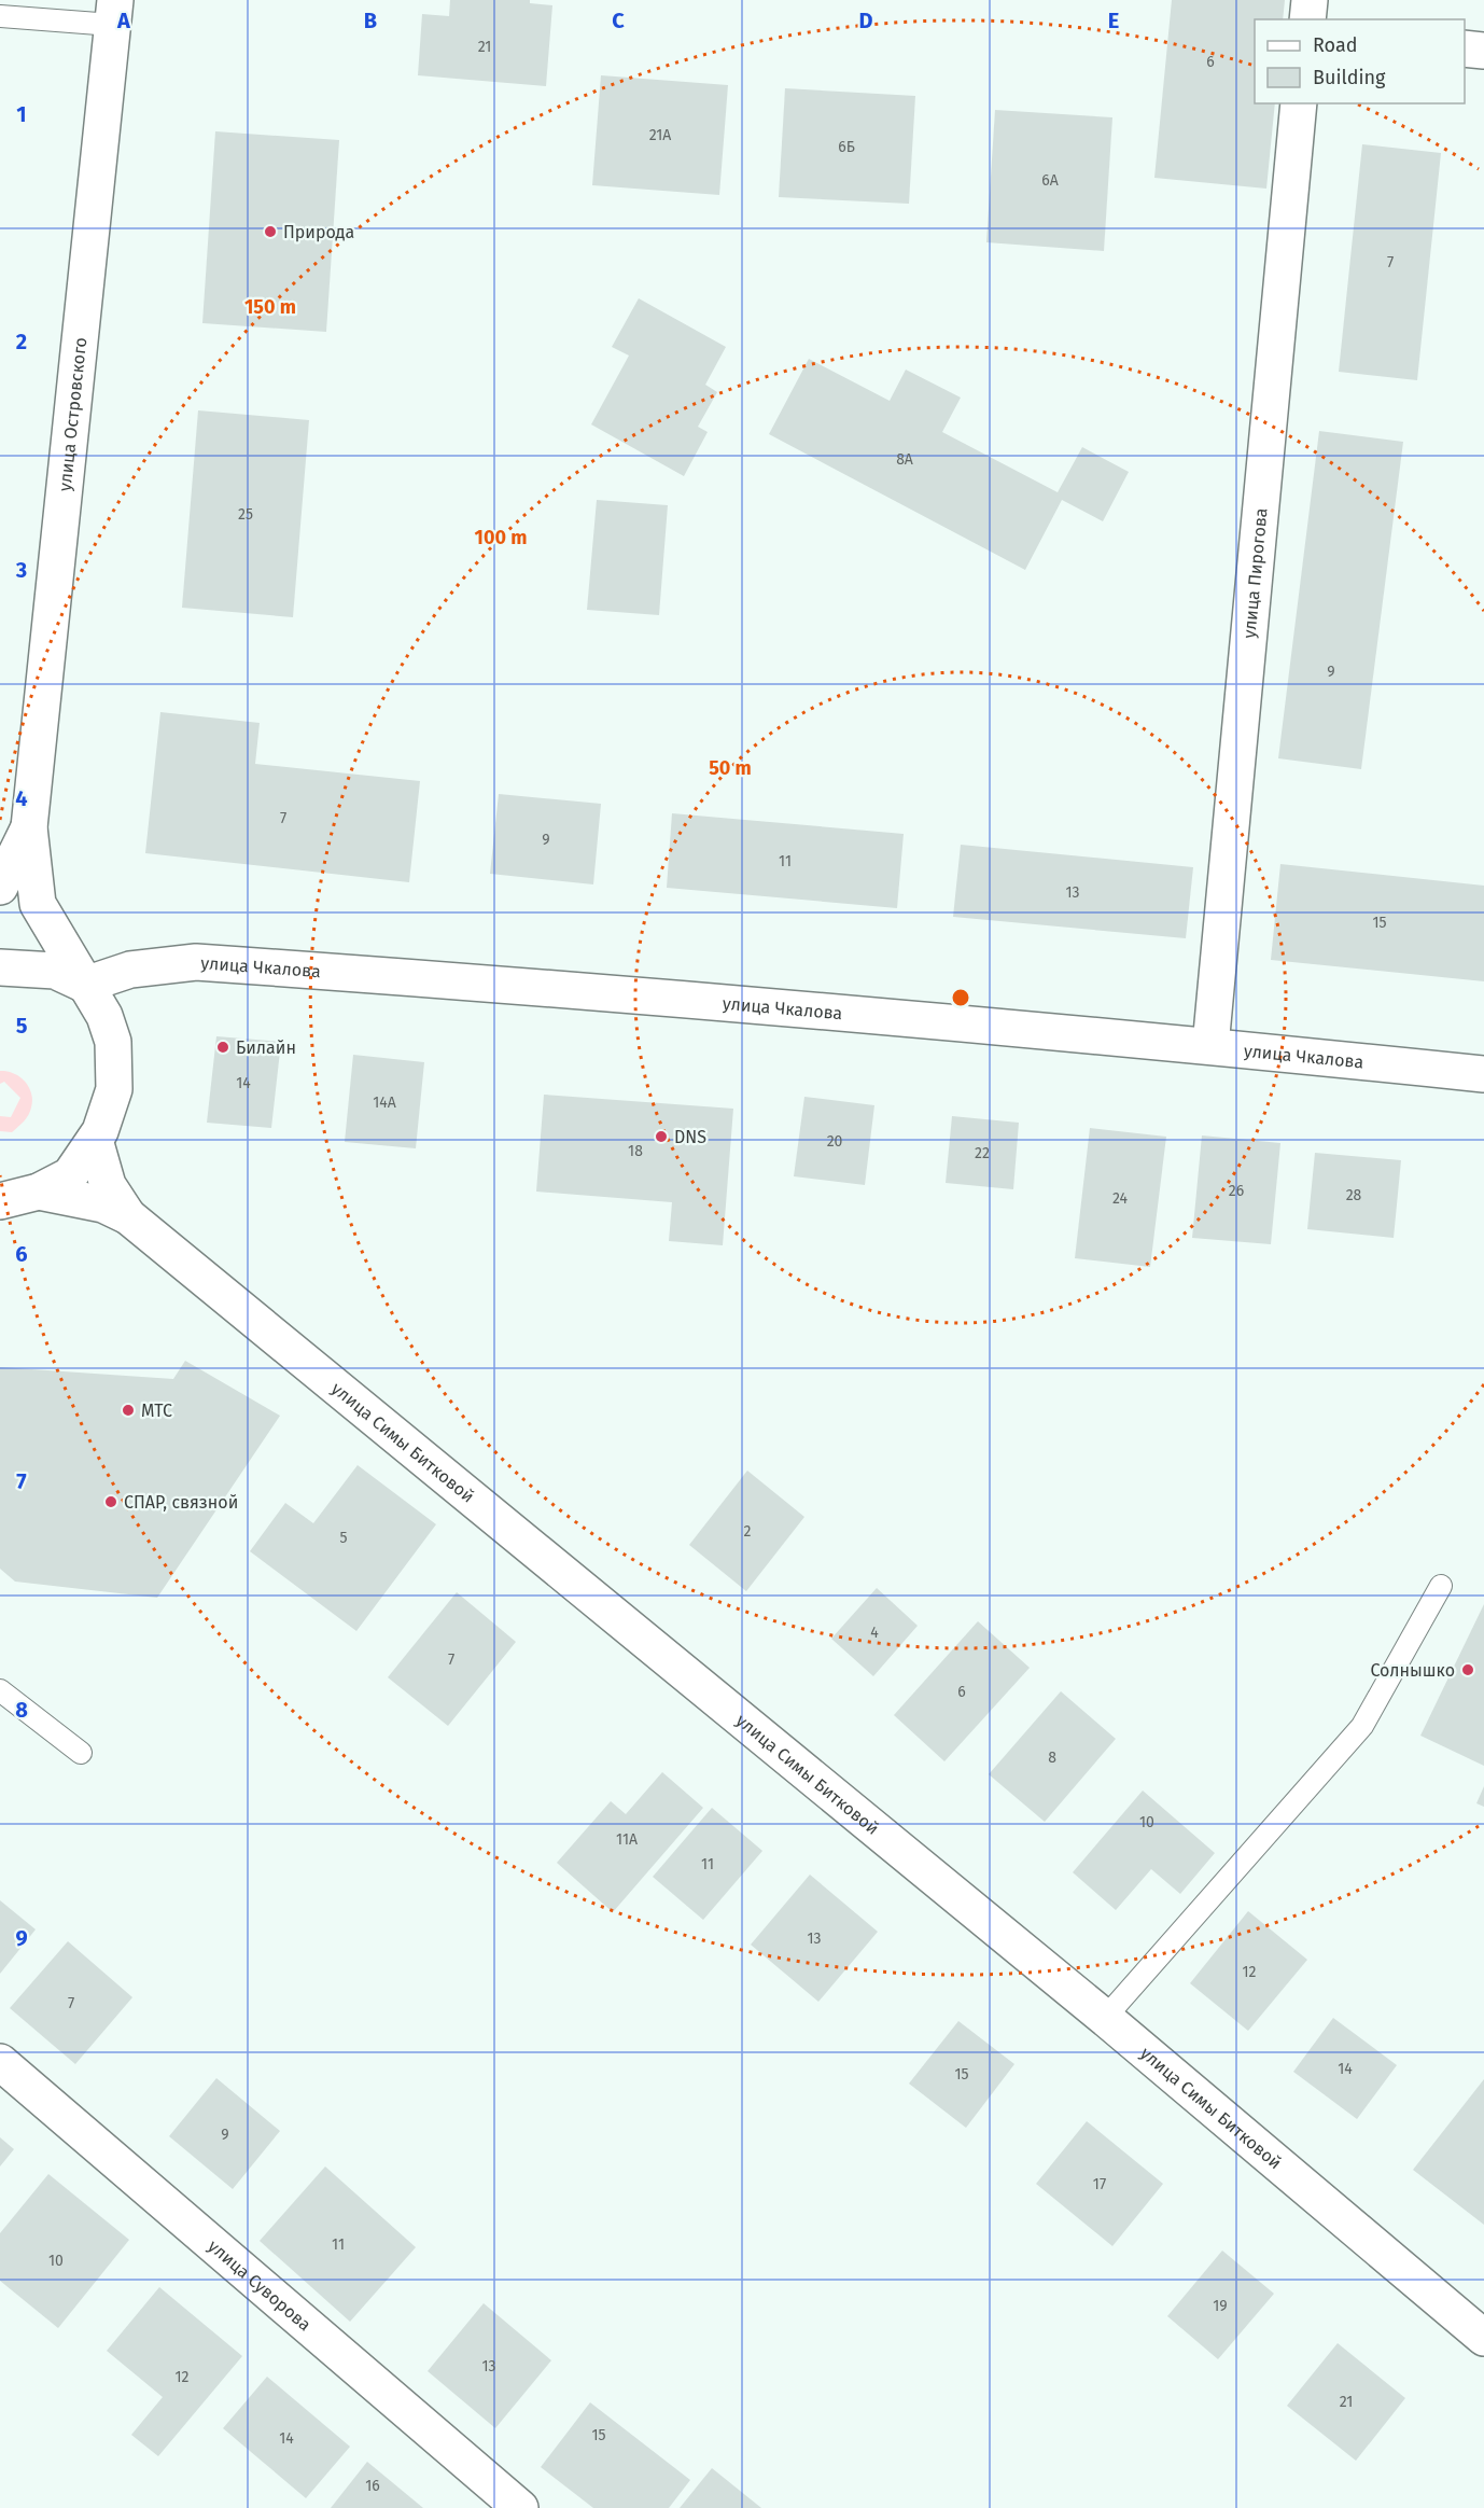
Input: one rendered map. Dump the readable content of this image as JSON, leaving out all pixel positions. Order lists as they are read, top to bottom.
{
  "streets": {
    "street": [
      "улица Островского",
      "улица Пирогова",
      "улица Чкалова",
      "улица Симы Битковой",
      "улица Суворова"
    ]
  },
  "crossings": [
    ["улица Островского", "улица Чкалова"],
    ["улица Пирогова", "улица Чкалова"]
  ],
  "places": [
    "Природа",
    "Билайн",
    "DNS",
    "МТС",
    "СПАР, связной",
    "Солнышко"
  ],
  "house_numbers": [
    "21",
    "6",
    "21А",
    "6Б",
    "6А",
    "7",
    "8А",
    "25",
    "9",
    "7",
    "9",
    "11",
    "13",
    "15",
    "14",
    "14А",
    "20",
    "18",
    "22",
    "26",
    "28",
    "24",
    "2",
    "5",
    "4",
    "7",
    "6",
    "8",
    "10",
    "11А",
    "11",
    "13",
    "12",
    "7",
    "14",
    "15",
    "9",
    "17",
    "11",
    "10",
    "19",
    "13",
    "12",
    "21",
    "15",
    "14",
    "16"
  ],
  "legend": ["Road", "Building"],
  "grid": {
    "columns": [
      "A",
      "B",
      "C",
      "D",
      "E"
    ],
    "rows": [
      "1",
      "2",
      "3",
      "4",
      "5",
      "6",
      "7",
      "8",
      "9"
    ]
  },
  "rings": ["150 m", "100 m", "50 m"]
}
